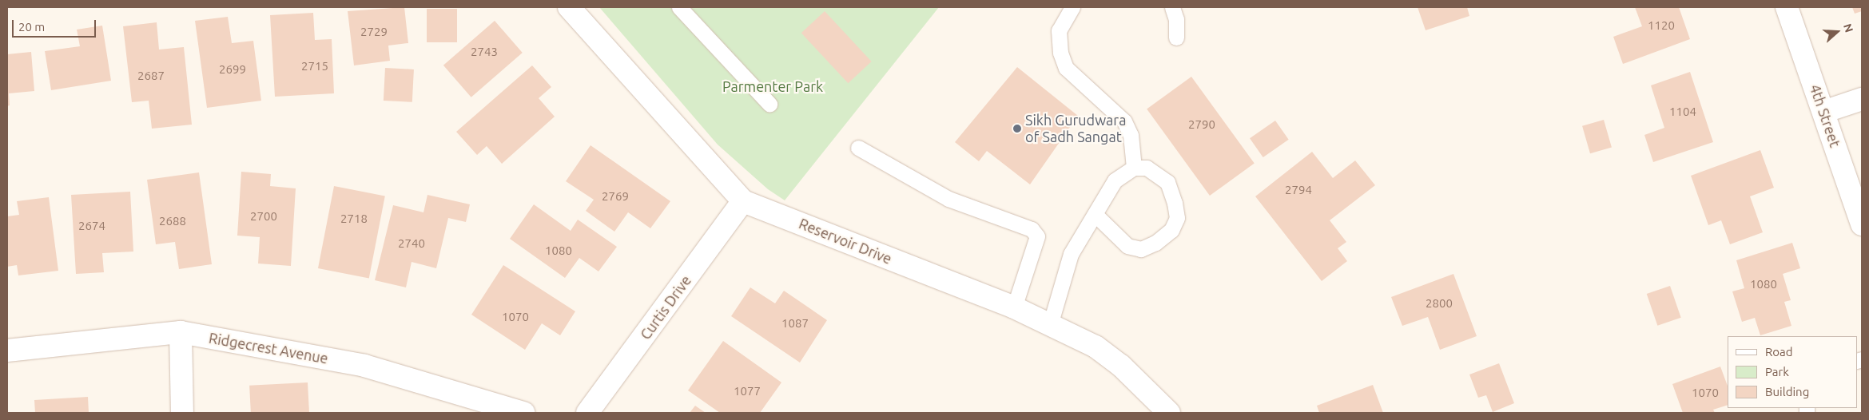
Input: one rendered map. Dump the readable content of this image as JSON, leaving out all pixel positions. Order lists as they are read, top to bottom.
{
  "streets": {
    "street": [
      "4th Street",
      "Reservoir Drive",
      "Curtis Drive",
      "Ridgecrest Avenue"
    ]
  },
  "crossings": [
    ["Reservoir Drive", "Curtis Drive"]
  ],
  "parks": ["Parmenter Park"],
  "places": ["Sikh Gurudwara of Sadh Sangat"],
  "house_numbers": [
    "1120",
    "2729",
    "2743",
    "2715",
    "2699",
    "2687",
    "1104",
    "2790",
    "2794",
    "2769",
    "2700",
    "2718",
    "2688",
    "2674",
    "2740",
    "1080",
    "1080",
    "2800",
    "1070",
    "1087",
    "1077",
    "1070"
  ],
  "legend": ["Road", "Park", "Building"],
  "scale_bar": "20 m",
  "north": "right"
}
